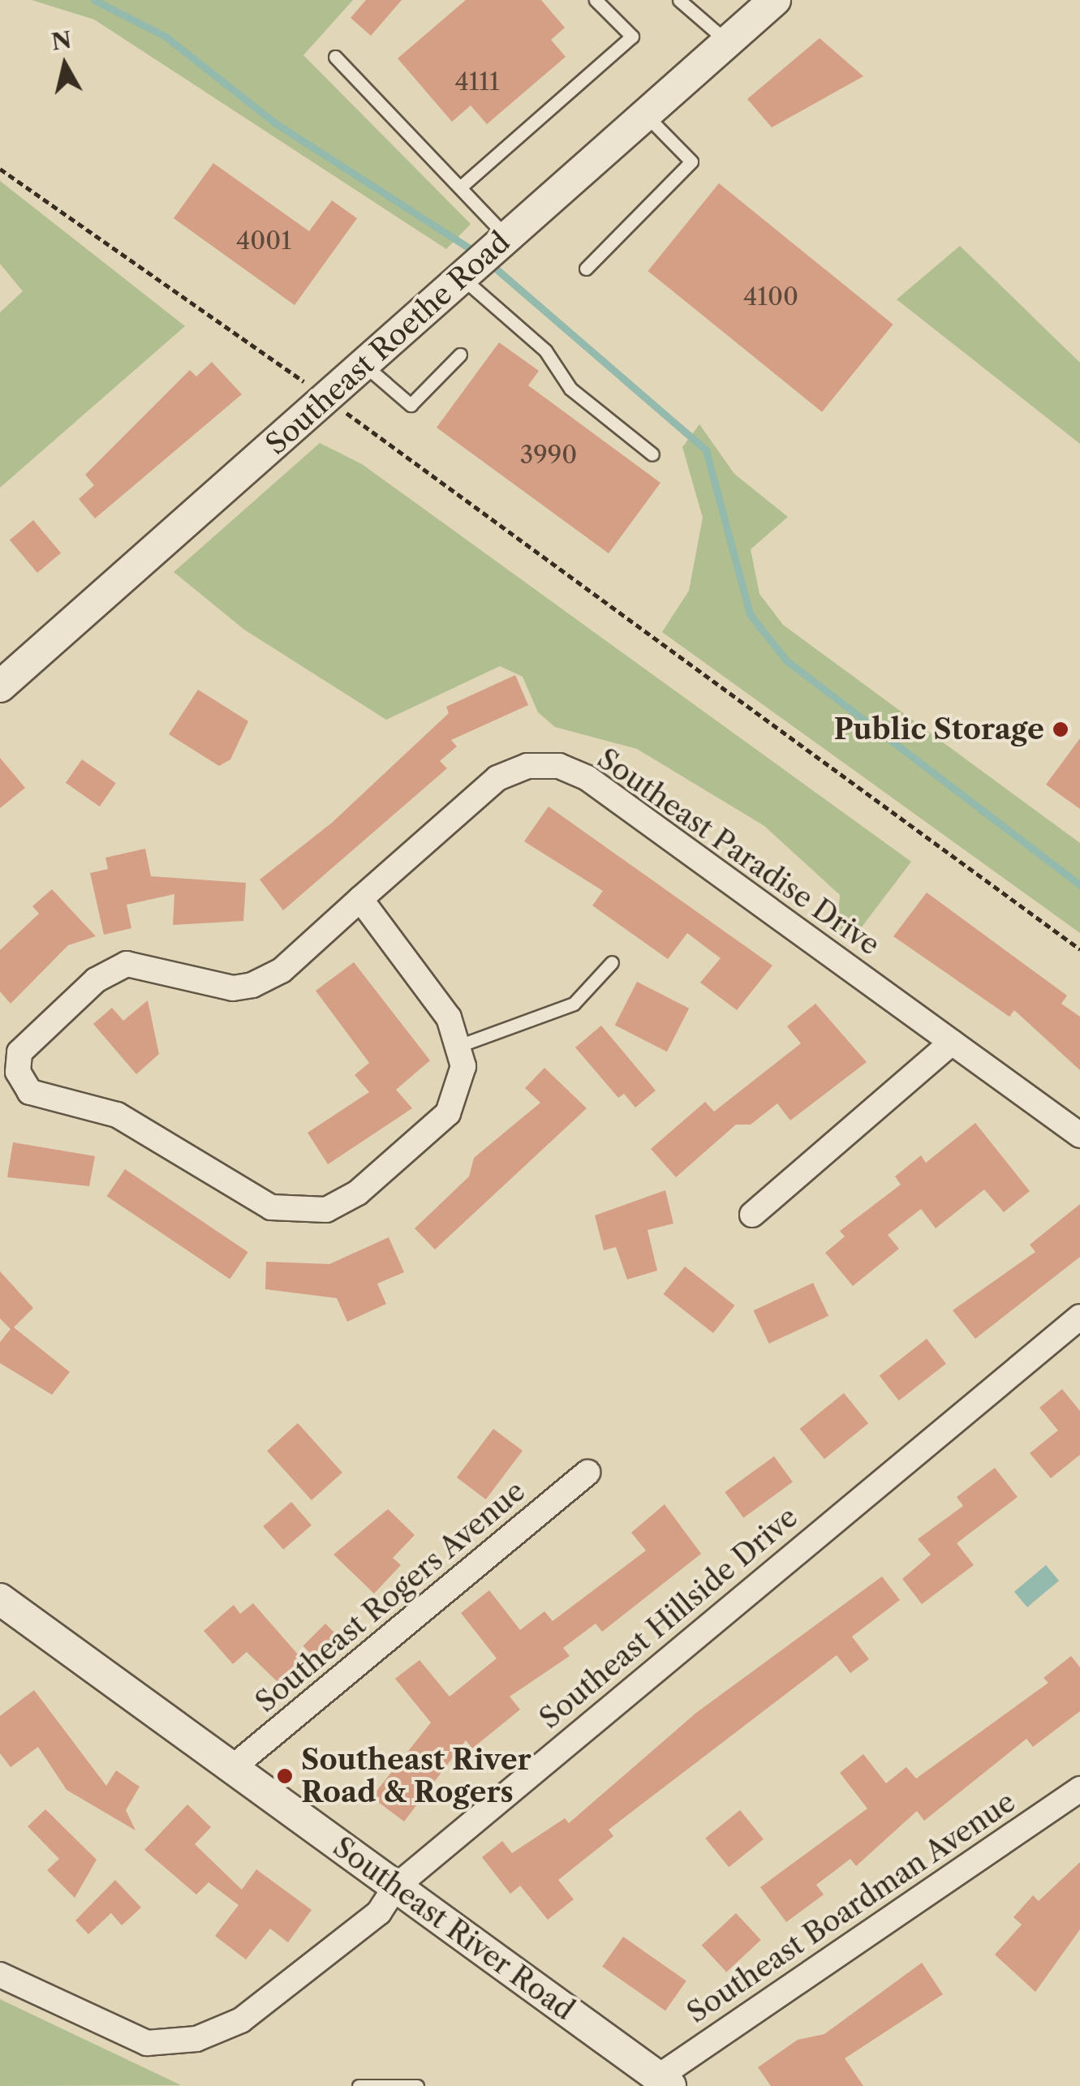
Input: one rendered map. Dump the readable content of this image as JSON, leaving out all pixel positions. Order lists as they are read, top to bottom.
{
  "streets": {
    "street": [
      "Southeast Roethe Road",
      "Southeast Paradise Drive",
      "Southeast Rogers Avenue",
      "Southeast Hillside Drive",
      "Southeast Boardman Avenue",
      "Southeast River Road"
    ]
  },
  "crossings": [
    ["Southeast Rogers Avenue", "Southeast River Road"],
    ["Southeast Hillside Drive", "Southeast River Road"],
    ["Southeast Boardman Avenue", "Southeast River Road"]
  ],
  "places": ["Public Storage", "Southeast River Road & Rogers"],
  "house_numbers": [
    "4111",
    "4001",
    "4100",
    "3990"
  ],
  "north": "top"
}
